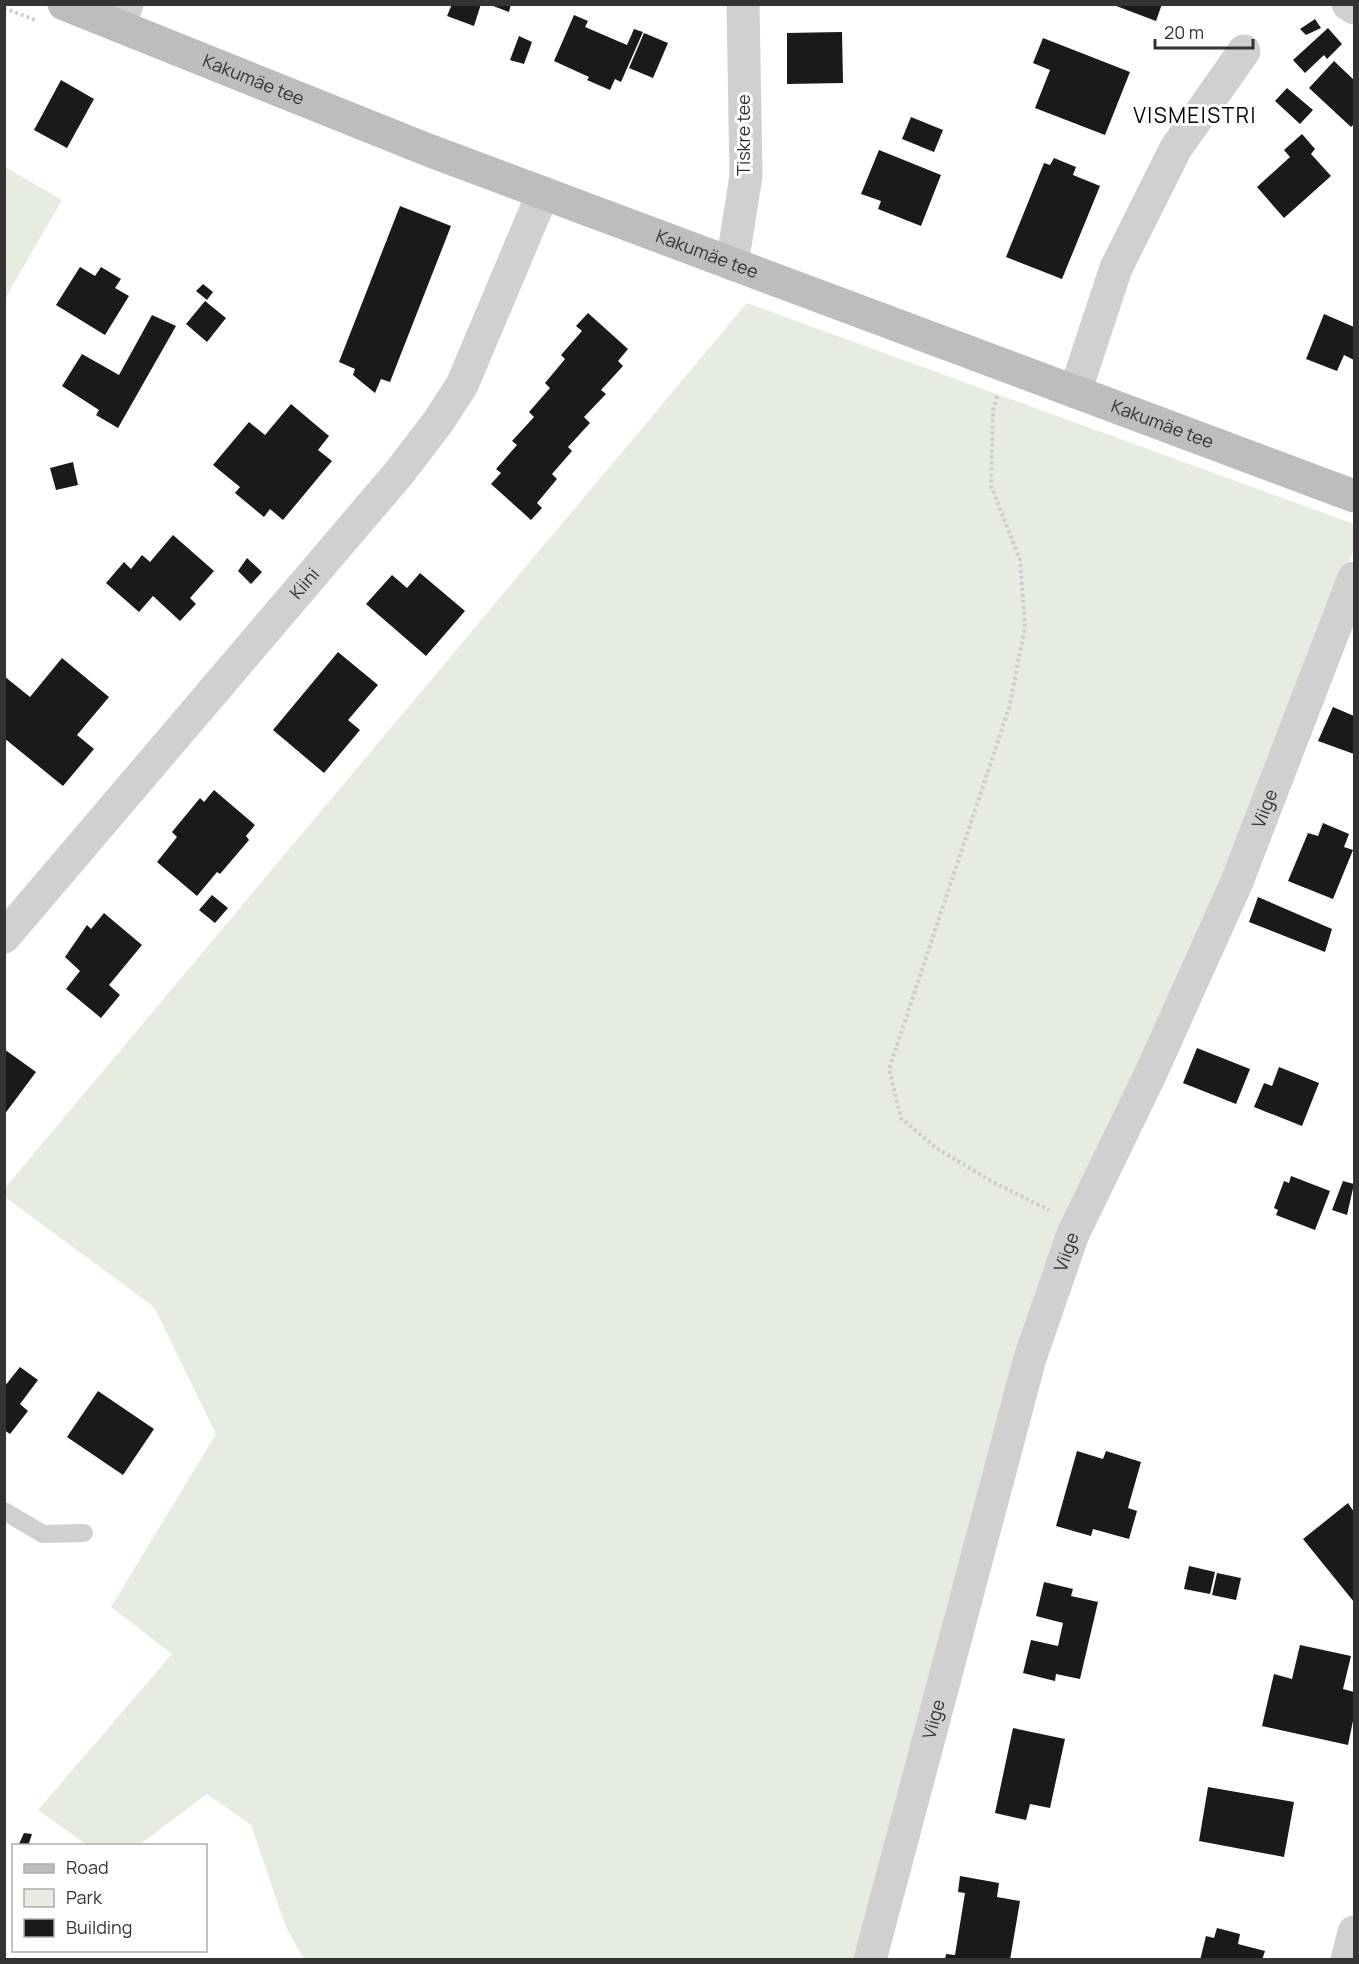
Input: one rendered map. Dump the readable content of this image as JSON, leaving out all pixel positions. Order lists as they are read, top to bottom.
{
  "streets": {
    "street": [
      "Kakumäe tee",
      "Tiskre tee",
      "Kiini",
      "Viige"
    ]
  },
  "crossings": [
    ["Kakumäe tee", "Tiskre tee"],
    ["Kakumäe tee", "Kiini"]
  ],
  "districts": ["VISMEISTRI"],
  "legend": ["Road", "Park", "Building"],
  "scale_bar": "20 m"
}
